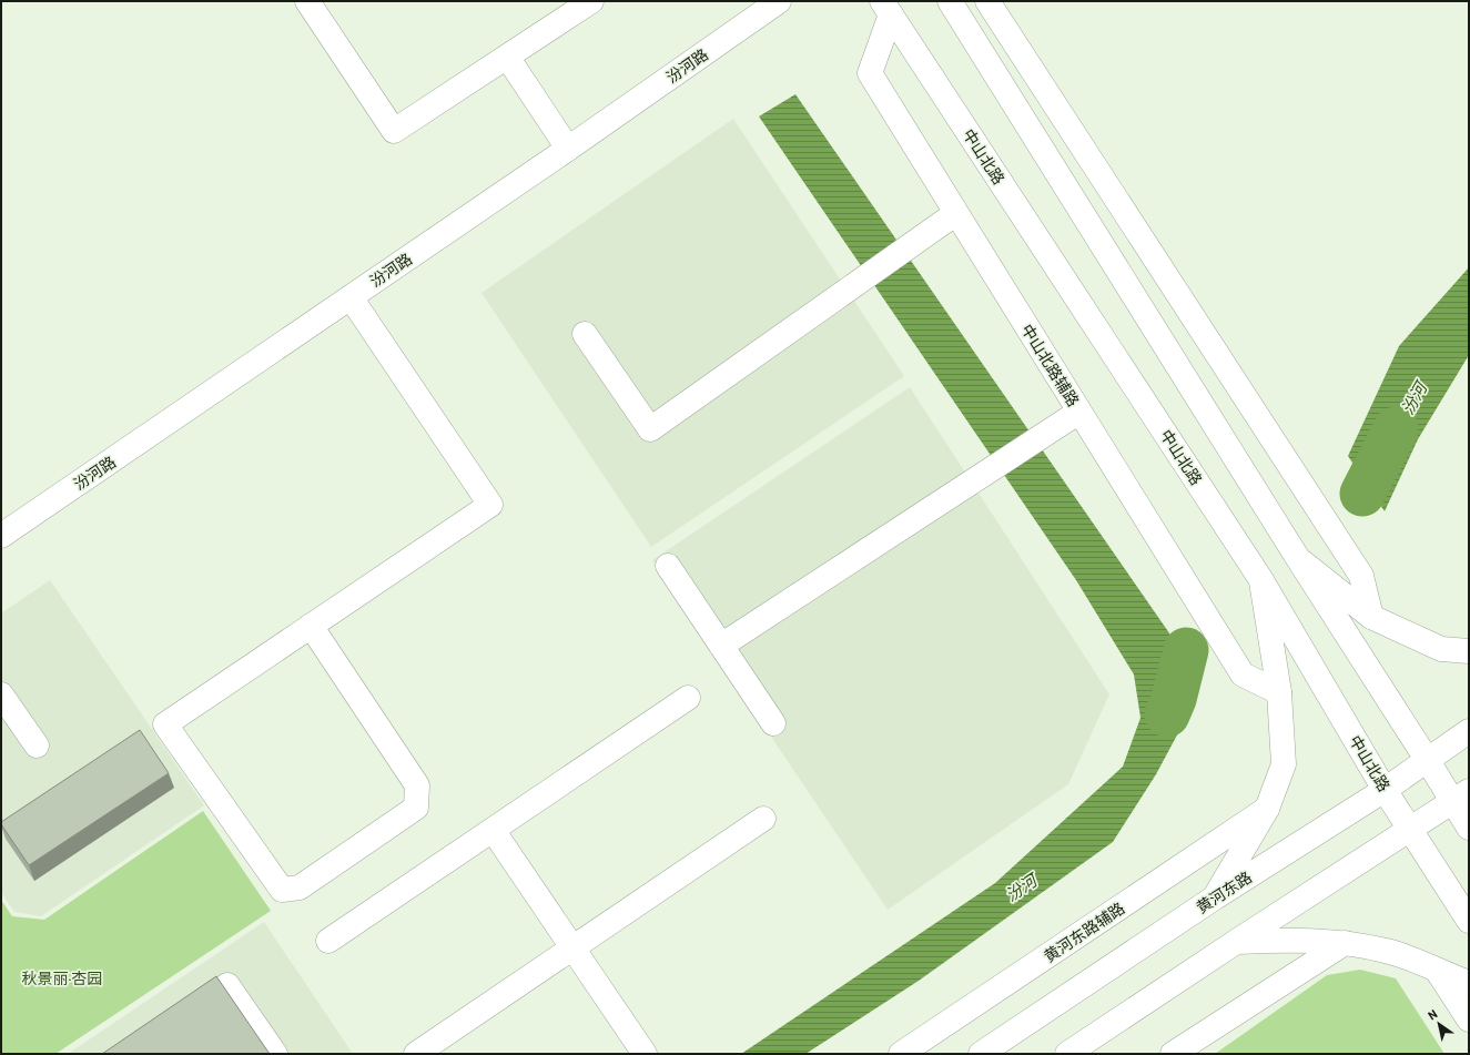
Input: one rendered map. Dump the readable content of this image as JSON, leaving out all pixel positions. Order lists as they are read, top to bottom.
{
  "streets": {
    "street": [
      "汾河路",
      "中山北路",
      "中山北路辅路",
      "黄河东路",
      "黄河东路辅路"
    ]
  },
  "crossings": [
    ["中山北路", "中山北路辅路"],
    ["中山北路", "黄河东路"]
  ],
  "water": ["汾河"],
  "parks": ["秋景丽·杏园"],
  "north": "top left"
}
